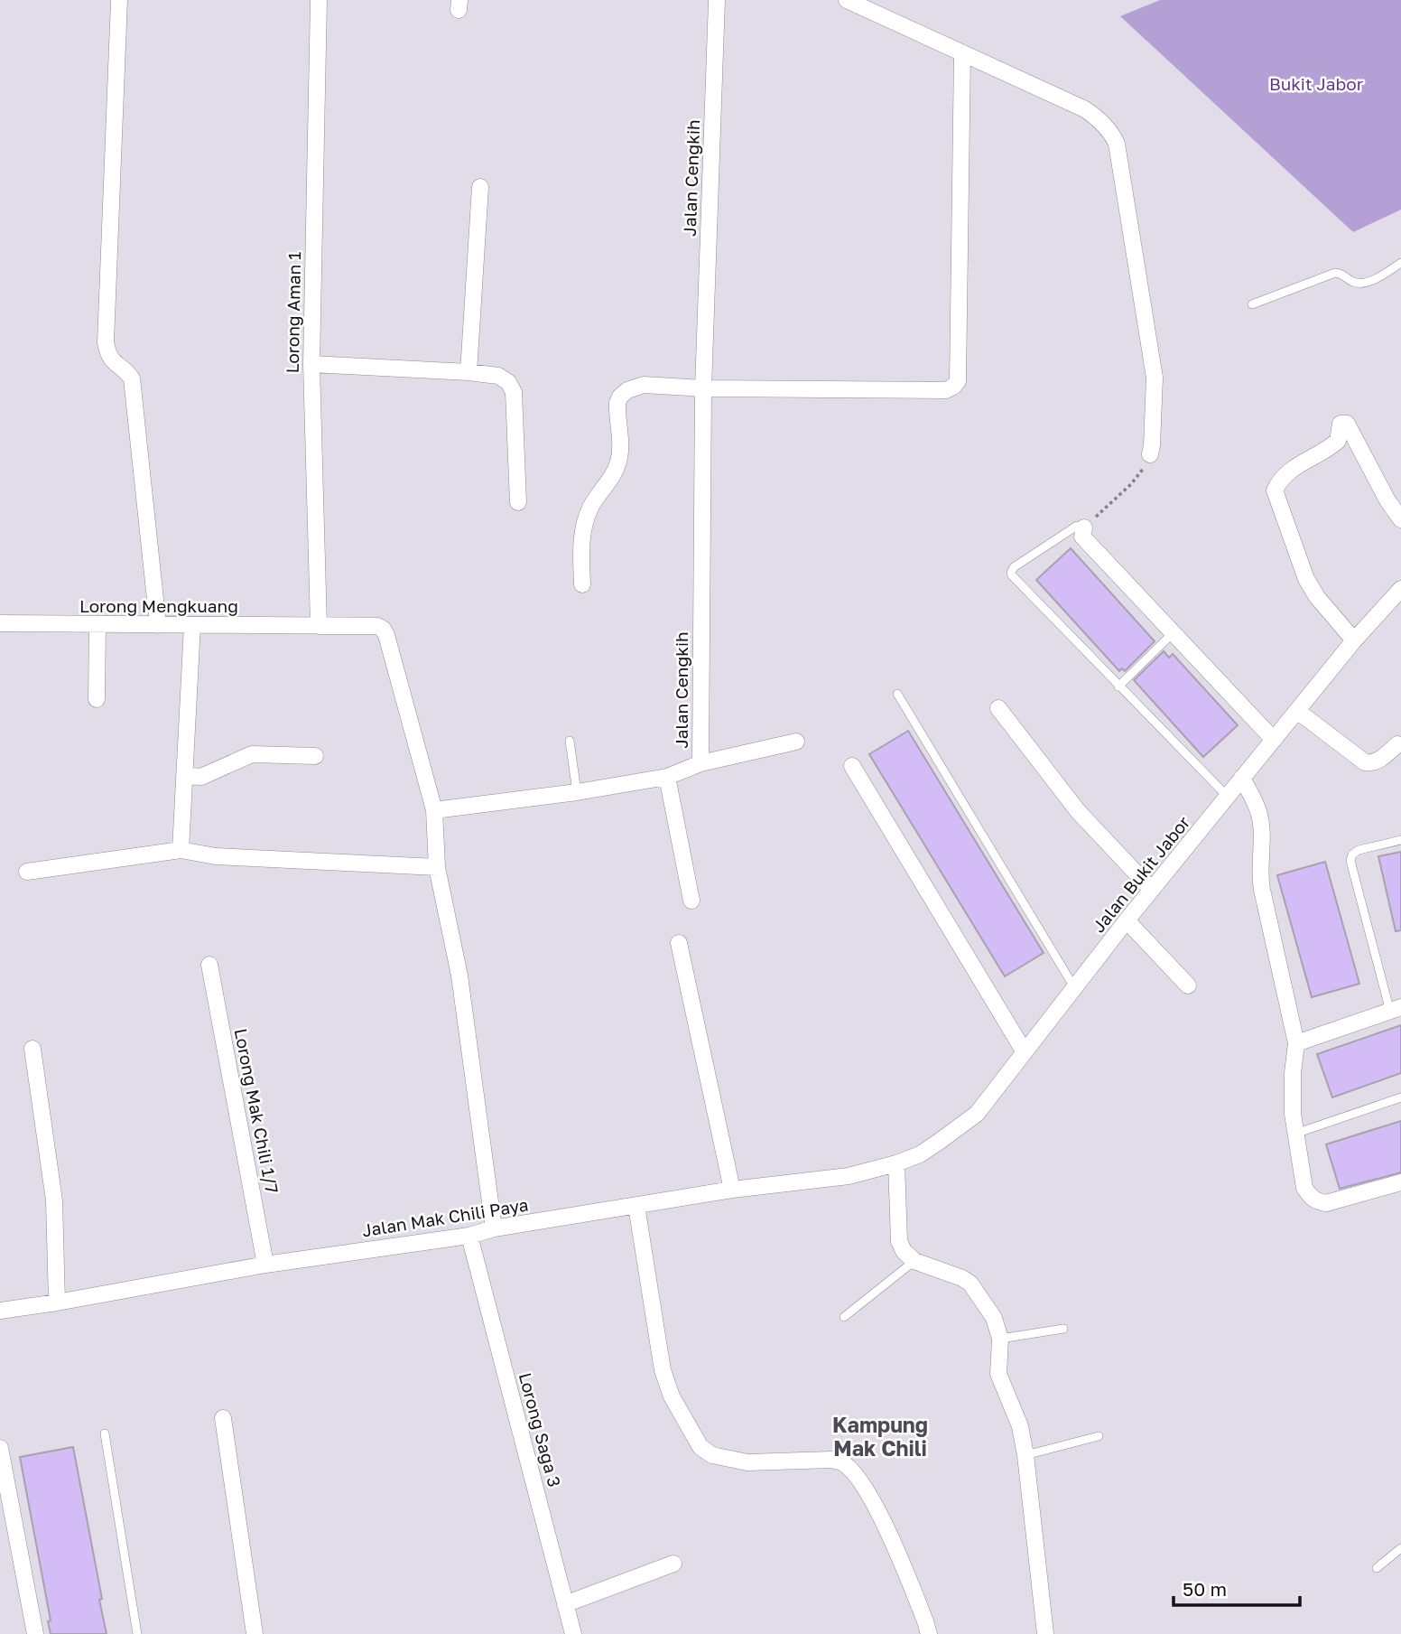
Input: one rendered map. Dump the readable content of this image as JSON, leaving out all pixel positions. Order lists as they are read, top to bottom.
{
  "streets": {
    "street": [
      "Jalan Cengkih",
      "Lorong Aman 1",
      "Lorong Mengkuang",
      "Jalan Bukit Jabor",
      "Lorong Mak Chili 1/7",
      "Jalan Mak Chili Paya",
      "Lorong Saga 3"
    ]
  },
  "crossings": [
    ["Jalan Cengkih", "Lorong Mengkuang"],
    ["Lorong Aman 1", "Lorong Mengkuang"],
    ["Jalan Bukit Jabor", "Jalan Mak Chili Paya"],
    ["Lorong Mak Chili 1/7", "Jalan Mak Chili Paya"],
    ["Jalan Mak Chili Paya", "Lorong Saga 3"]
  ],
  "districts": ["Kampung Mak Chili"],
  "parks": ["Bukit Jabor"],
  "scale_bar": "50 m"
}
